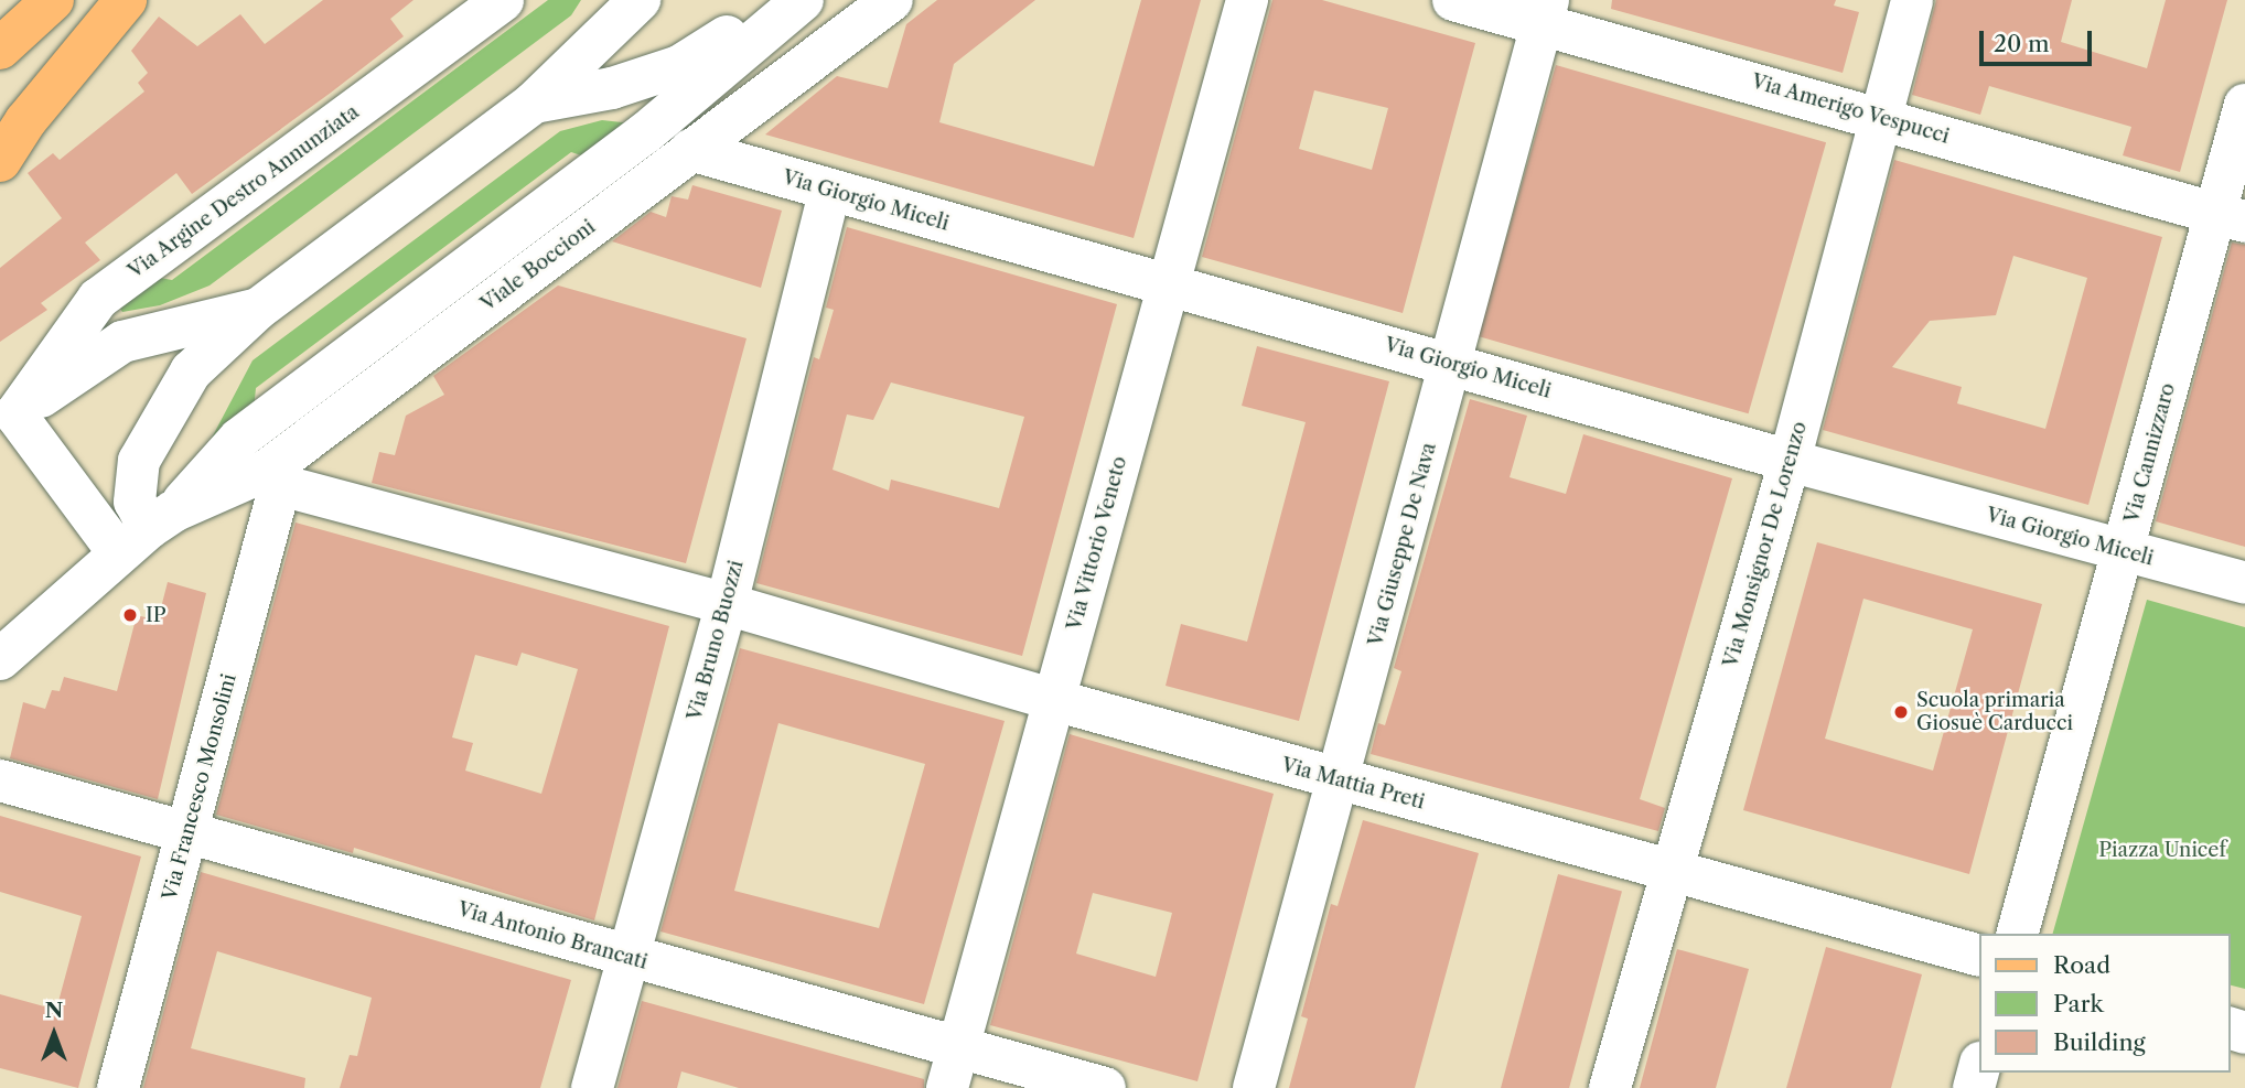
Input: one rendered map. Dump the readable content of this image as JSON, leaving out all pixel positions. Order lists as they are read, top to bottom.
{
  "streets": {
    "street": [
      "Via Amerigo Vespucci",
      "Via Argine Destro Annunziata",
      "Via Giorgio Miceli",
      "Viale Boccioni",
      "Via Cannizzaro",
      "Via Vittorio Veneto",
      "Via Giuseppe De Nava",
      "Via Monsignor De Lorenzo",
      "Via Bruno Buozzi",
      "Via Mattia Preti",
      "Via Francesco Monsolini",
      "Via Antonio Brancati"
    ]
  },
  "crossings": [
    ["Via Amerigo Vespucci", "Via Cannizzaro"],
    ["Via Amerigo Vespucci", "Via Giuseppe De Nava"],
    ["Via Amerigo Vespucci", "Via Monsignor De Lorenzo"],
    ["Via Giorgio Miceli", "Viale Boccioni"],
    ["Via Giorgio Miceli", "Via Cannizzaro"],
    ["Via Giorgio Miceli", "Via Vittorio Veneto"],
    ["Via Giorgio Miceli", "Via Giuseppe De Nava"],
    ["Via Giorgio Miceli", "Via Monsignor De Lorenzo"],
    ["Via Giorgio Miceli", "Via Bruno Buozzi"],
    ["Viale Boccioni", "Via Mattia Preti"],
    ["Viale Boccioni", "Via Francesco Monsolini"],
    ["Via Vittorio Veneto", "Via Mattia Preti"],
    ["Via Vittorio Veneto", "Via Antonio Brancati"],
    ["Via Giuseppe De Nava", "Via Mattia Preti"],
    ["Via Monsignor De Lorenzo", "Via Mattia Preti"],
    ["Via Bruno Buozzi", "Via Mattia Preti"],
    ["Via Bruno Buozzi", "Via Antonio Brancati"],
    ["Via Mattia Preti", "Via Francesco Monsolini"],
    ["Via Francesco Monsolini", "Via Antonio Brancati"]
  ],
  "parks": ["Piazza Unicef"],
  "places": ["IP", "Scuola primaria Giosuè Carducci"],
  "legend": ["Road", "Park", "Building"],
  "scale_bar": "20 m",
  "north": "top"
}
